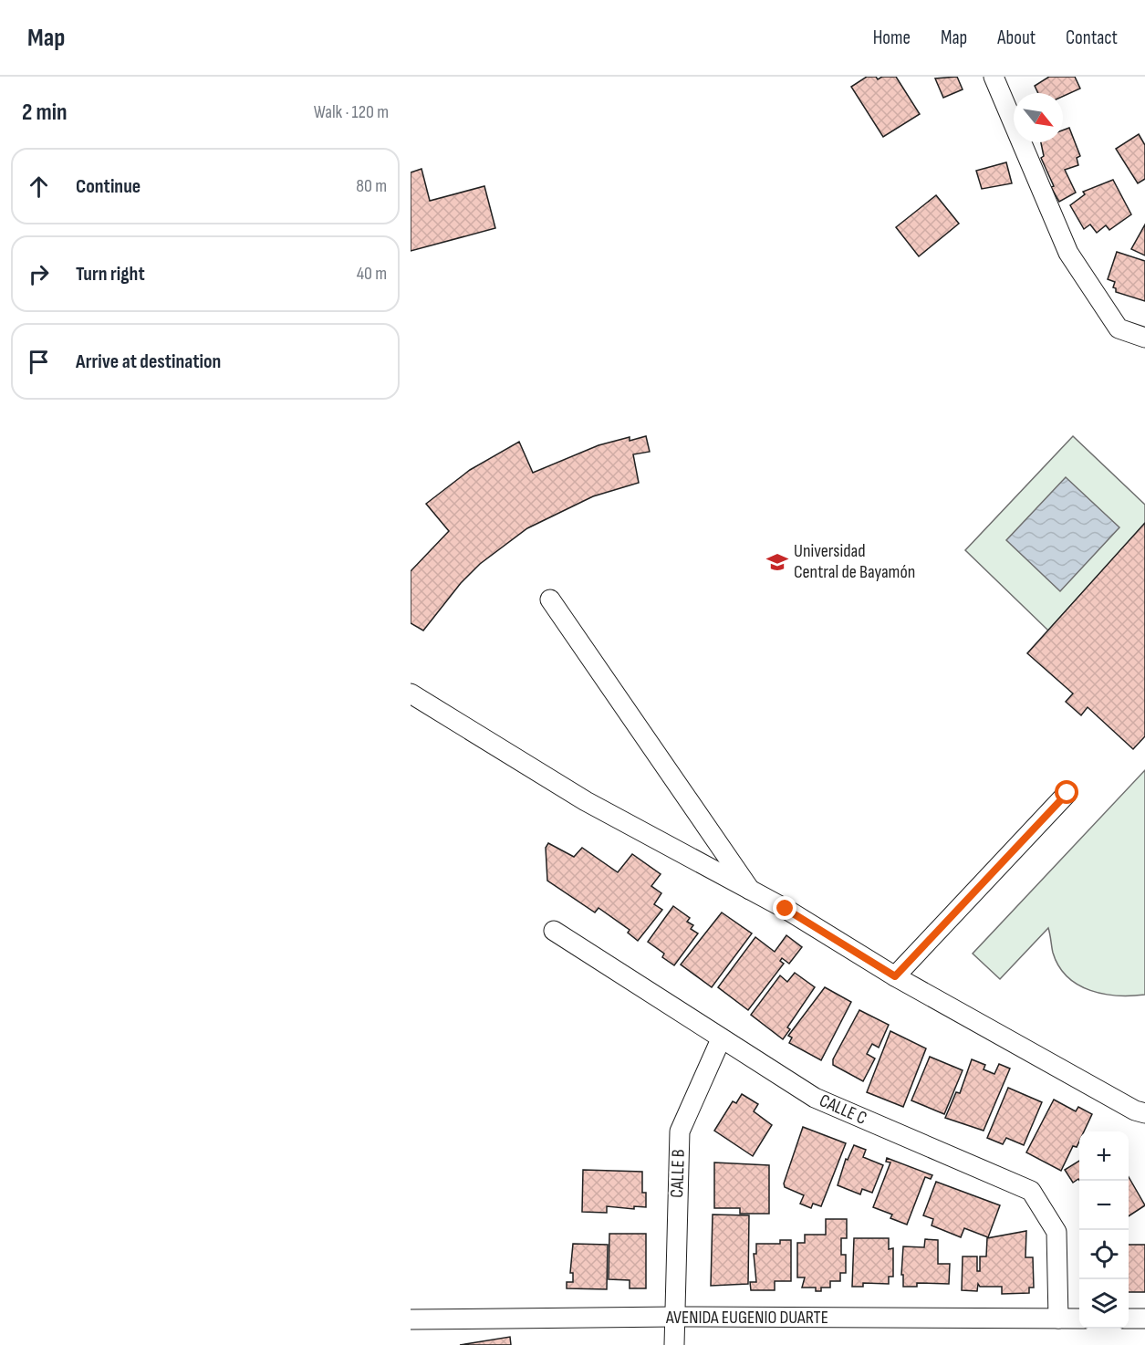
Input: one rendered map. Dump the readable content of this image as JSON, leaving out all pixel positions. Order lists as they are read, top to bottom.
{
  "streets": {
    "street": ["CALLE C", "CALLE B", "AVENIDA EUGENIO DUARTE"]
  },
  "crossings": [
    ["CALLE C", "CALLE B"],
    ["CALLE C", "AVENIDA EUGENIO DUARTE"],
    ["CALLE B", "AVENIDA EUGENIO DUARTE"]
  ],
  "places": {
    "school or university": ["Universidad Central de Bayamón"]
  },
  "north": "bottom right",
  "page": {
    "header": "Map",
    "nav": [
      "Home",
      "Map",
      "About",
      "Contact"
    ],
    "heading": ["2 min", "Walk · 120 m"],
    "list": [
      ["Continue", "80 m"],
      ["Turn right", "40 m"],
      "Arrive at destination"
    ],
    "map_buttons": ["+", "−"]
  }
}
